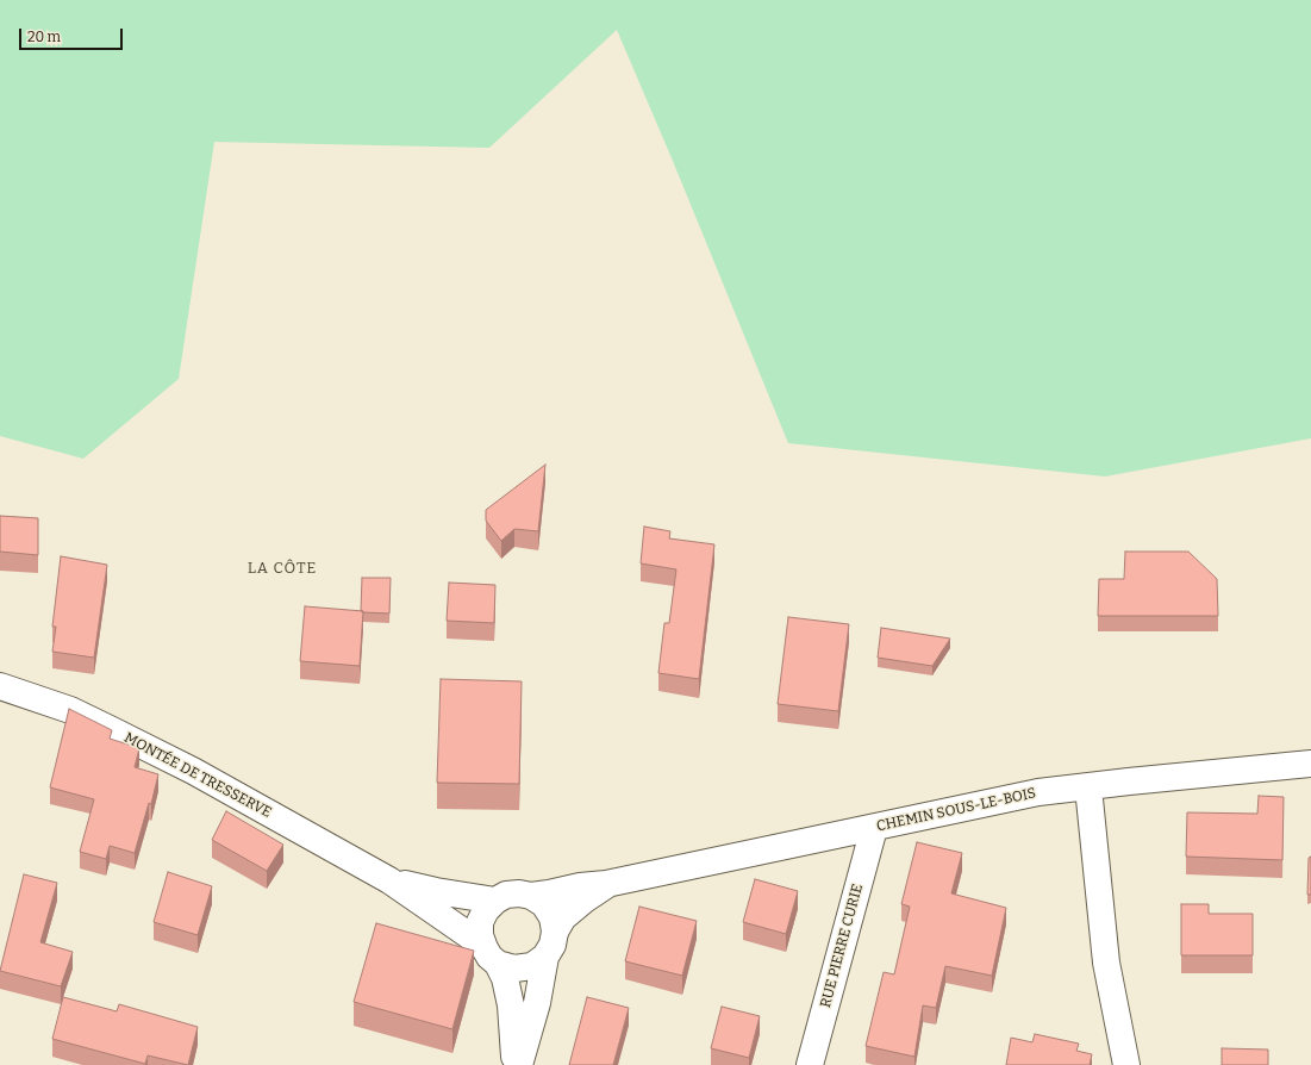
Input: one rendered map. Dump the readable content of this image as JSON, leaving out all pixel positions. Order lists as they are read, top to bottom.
{
  "streets": {
    "street": ["MONTÉE DE TRESSERVE", "CHEMIN SOUS-LE-BOIS", "RUE PIERRE CURIE"]
  },
  "crossings": [
    ["CHEMIN SOUS-LE-BOIS", "RUE PIERRE CURIE"]
  ],
  "districts": ["LA CÔTE"],
  "scale_bar": "20 m"
}
